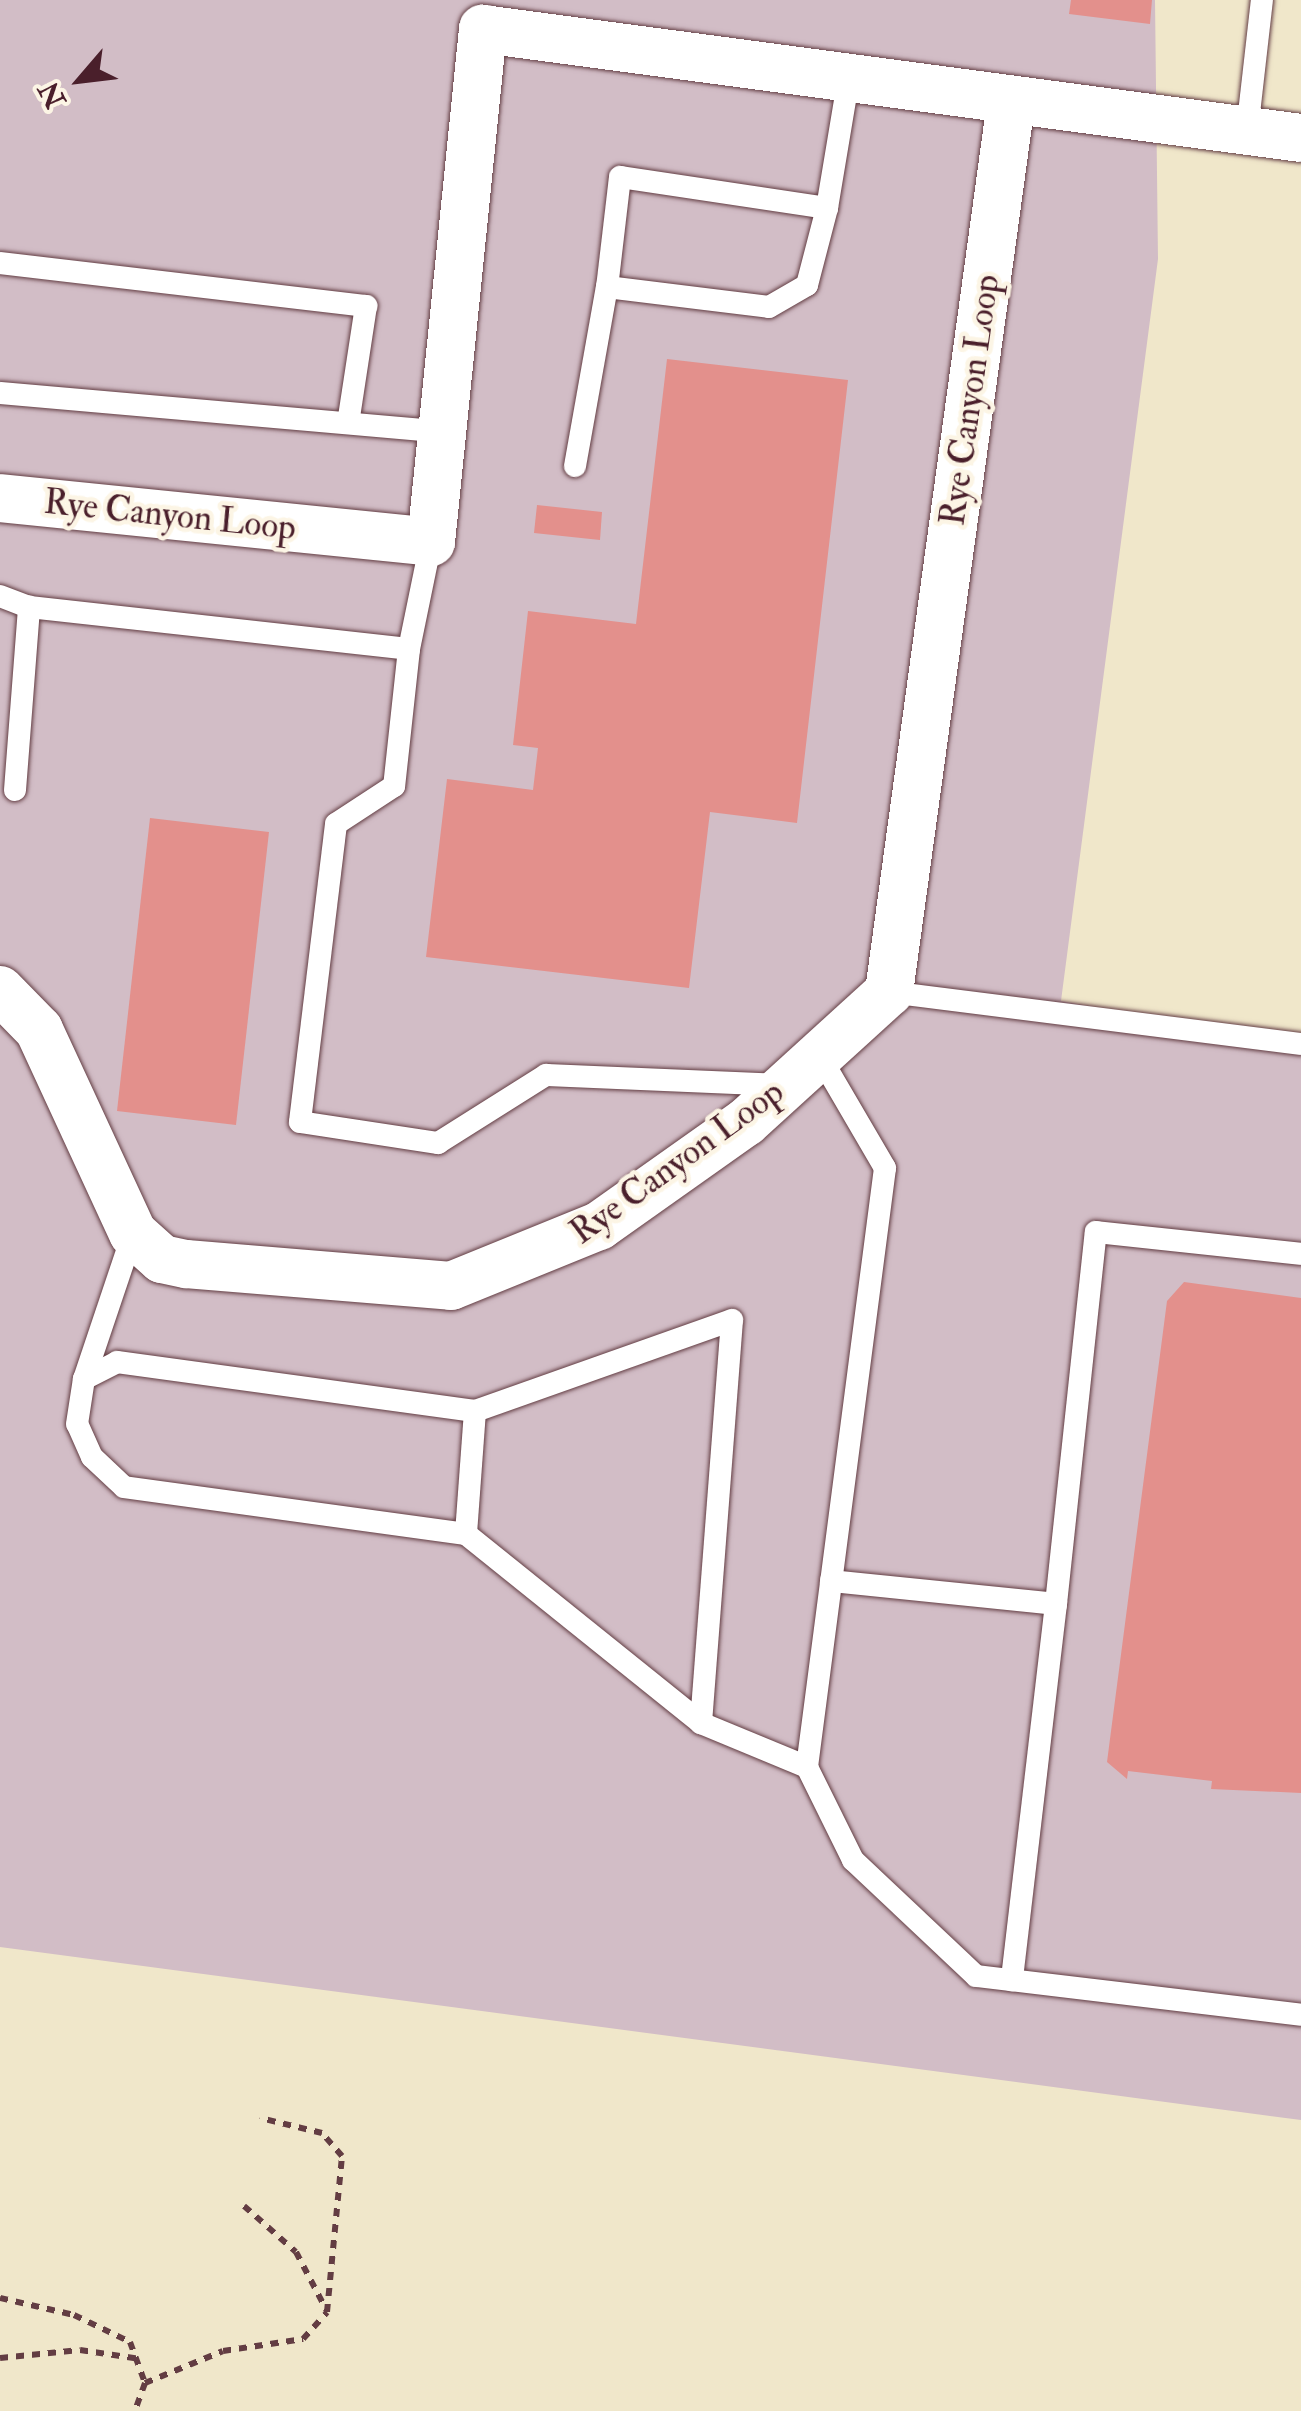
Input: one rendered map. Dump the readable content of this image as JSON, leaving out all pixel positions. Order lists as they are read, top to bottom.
{
  "streets": {
    "street": ["Rye Canyon Loop"]
  },
  "north": "bottom left"
}
